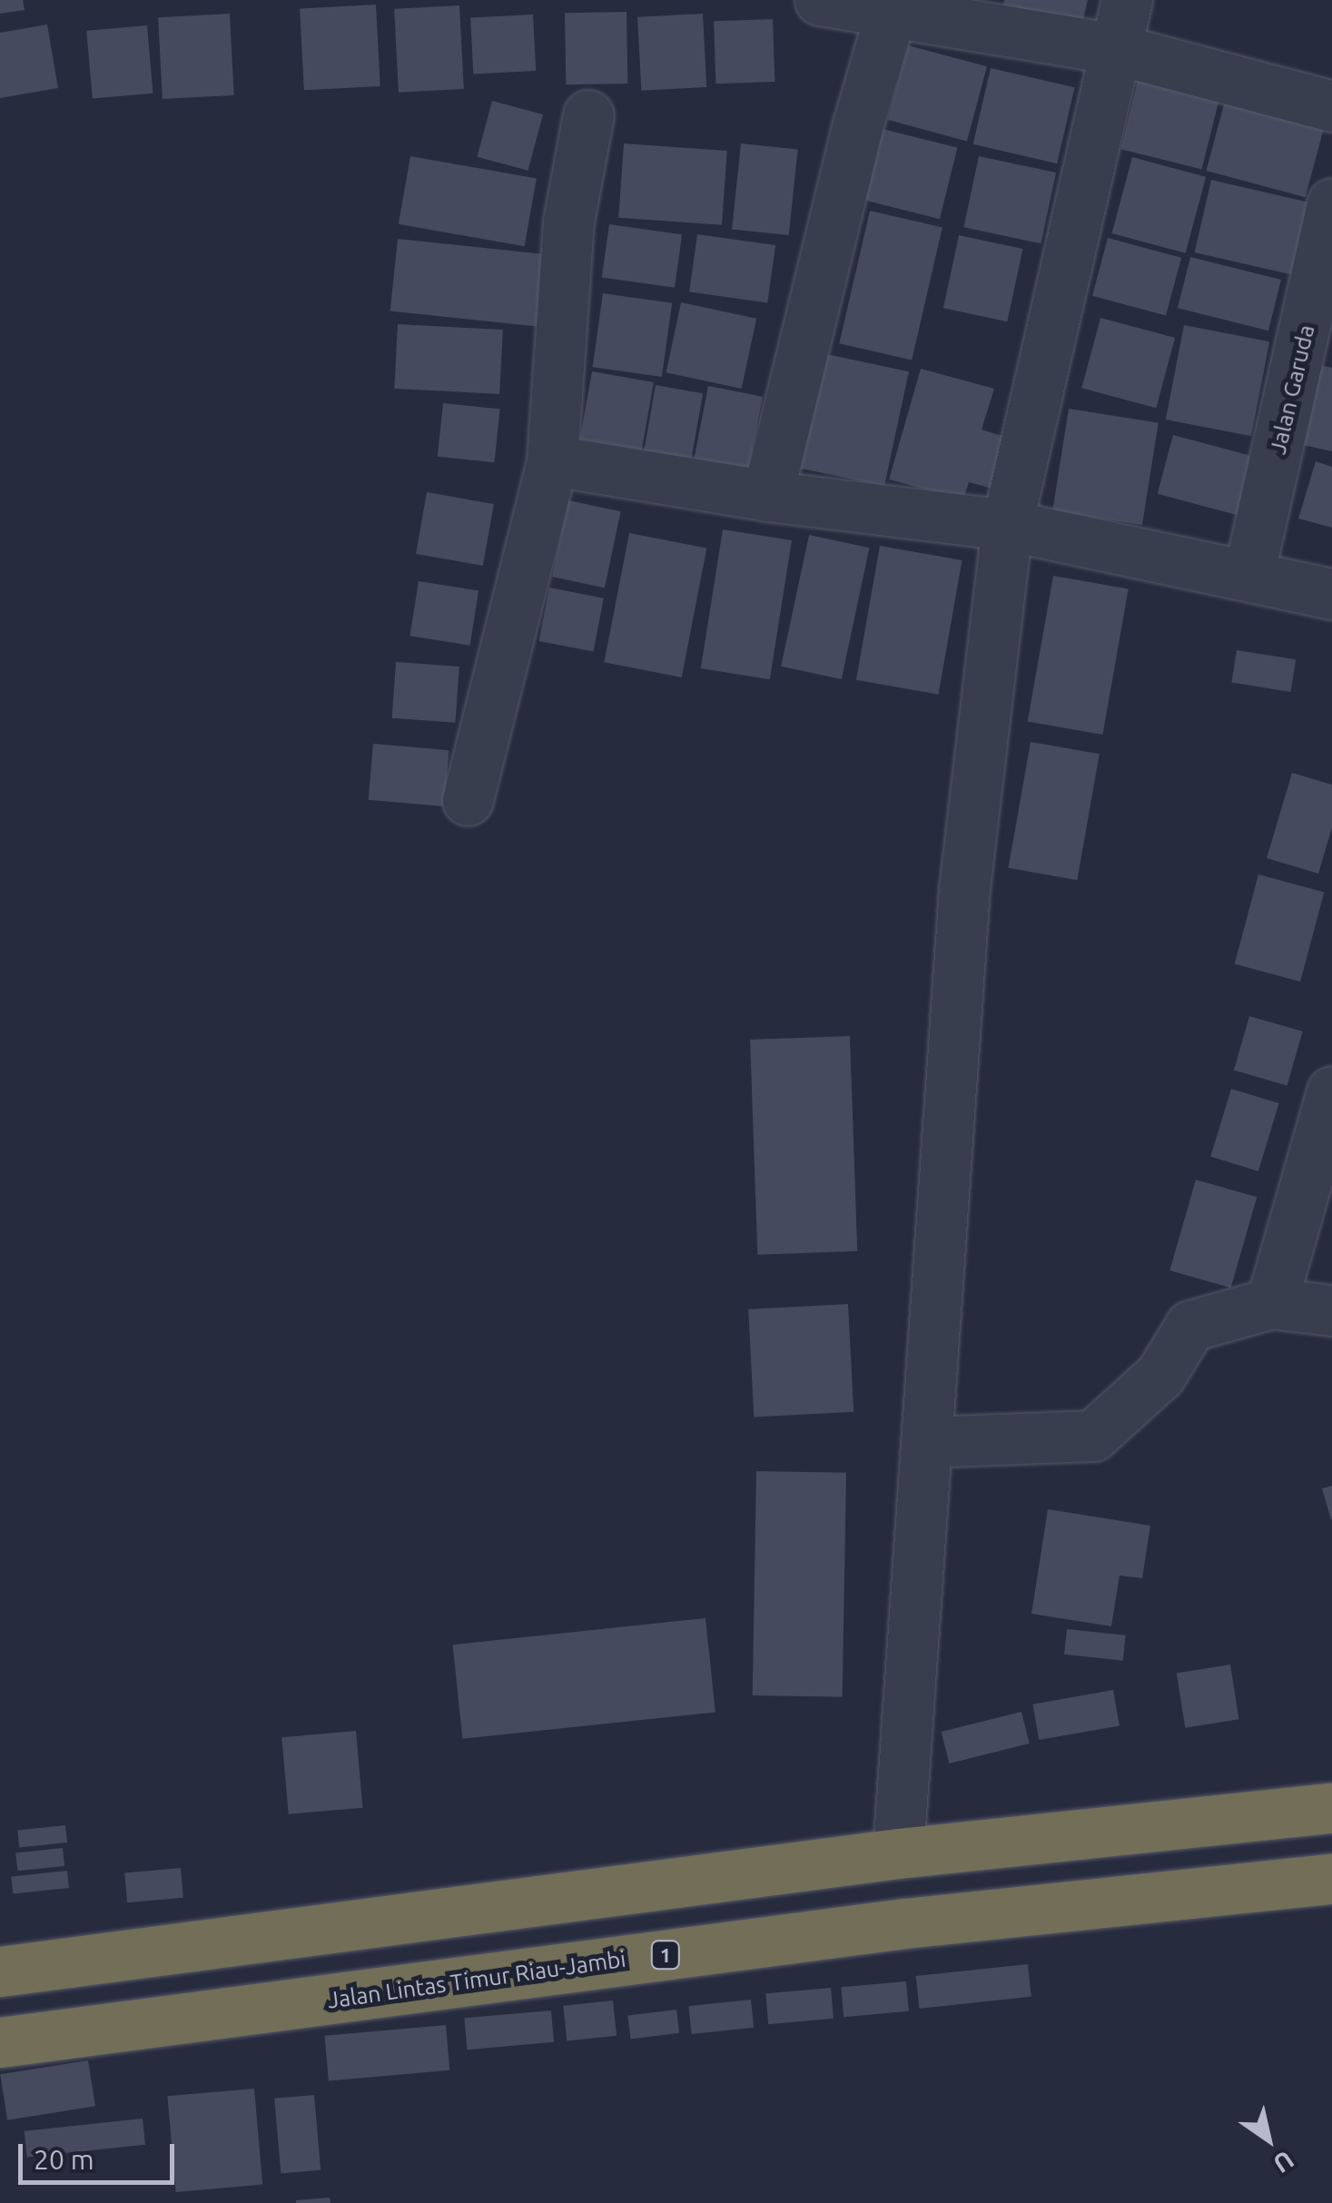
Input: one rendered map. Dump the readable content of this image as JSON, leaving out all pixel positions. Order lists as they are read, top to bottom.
{
  "streets": {
    "highway": ["1", "Jalan Lintas Timur Riau-Jambi"],
    "street": ["Jalan Garuda"]
  },
  "scale_bar": "20 m",
  "north": "bottom right"
}
